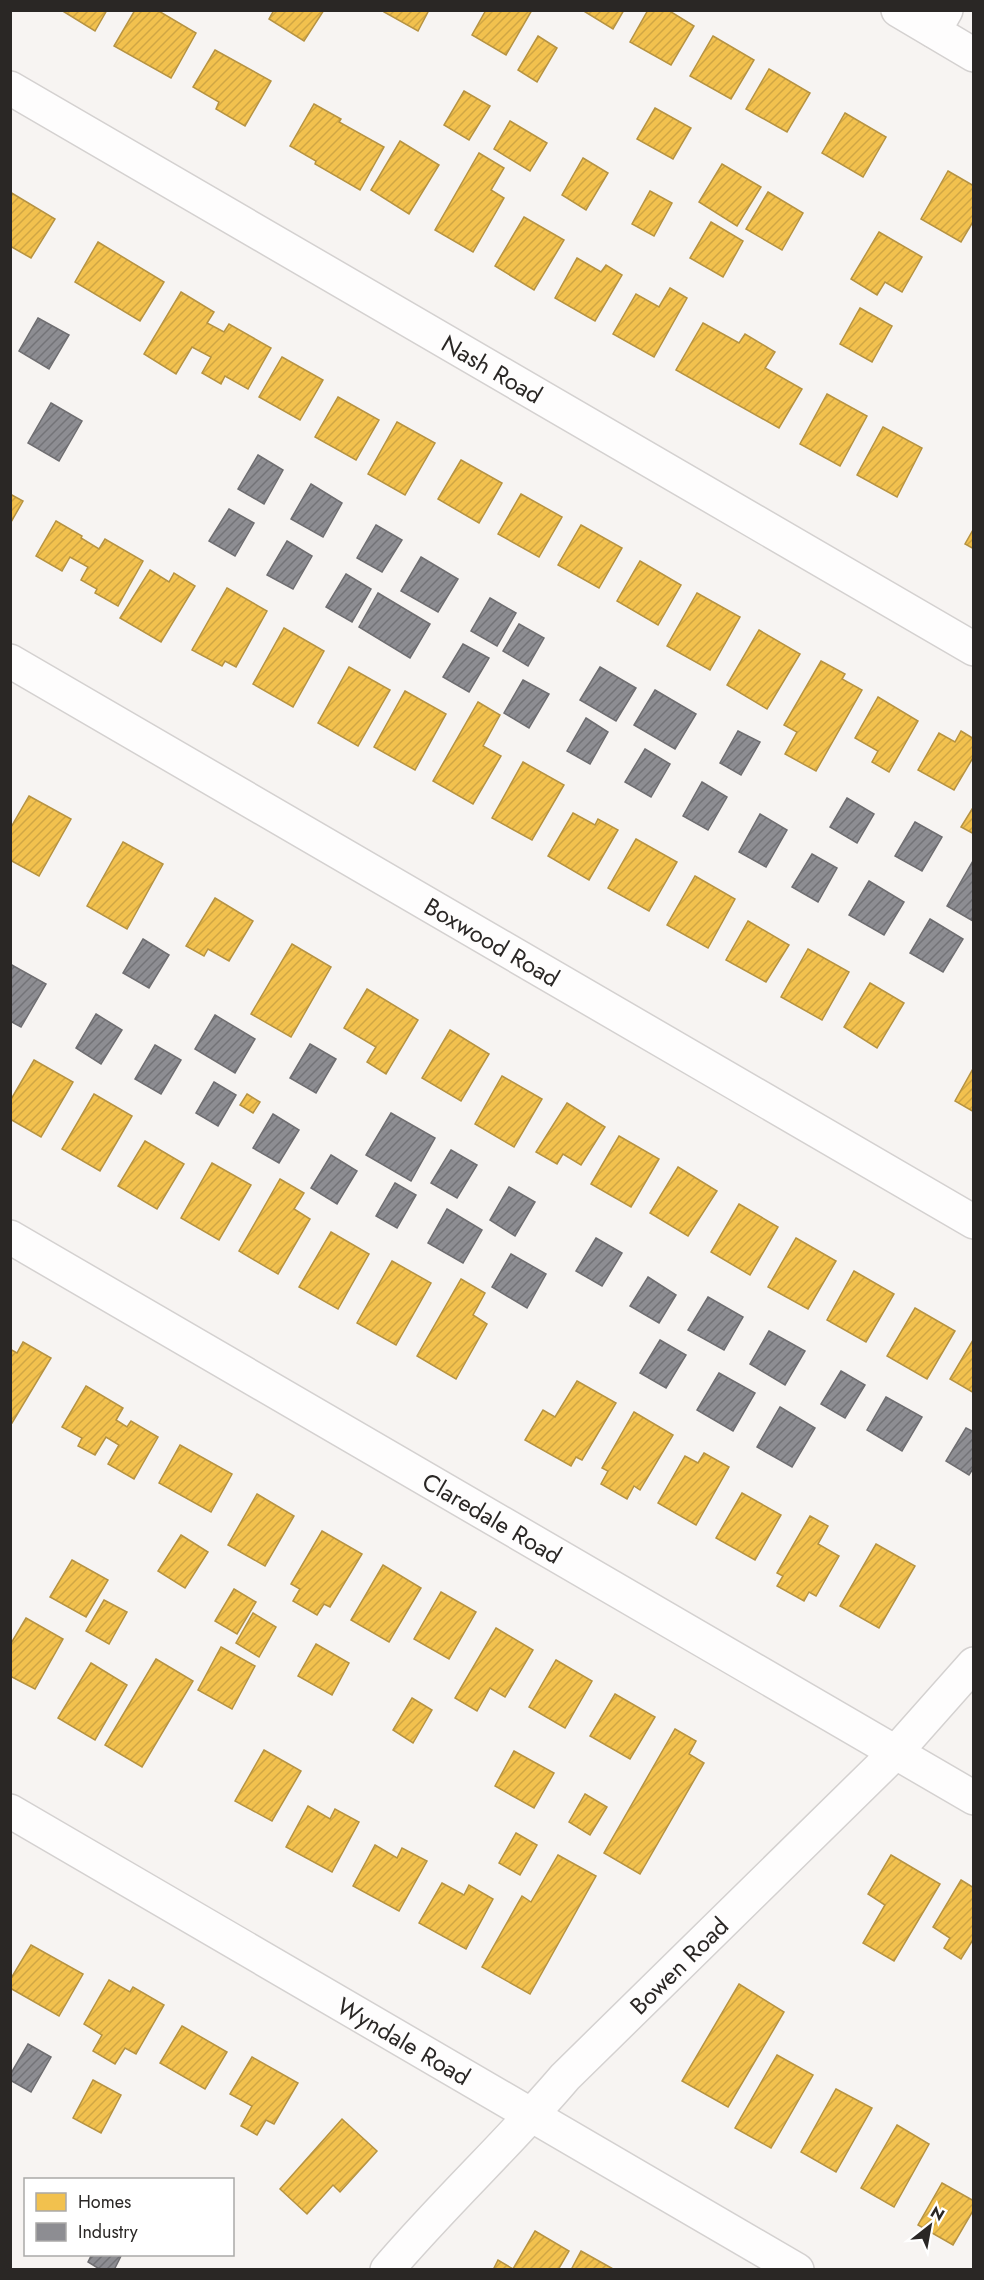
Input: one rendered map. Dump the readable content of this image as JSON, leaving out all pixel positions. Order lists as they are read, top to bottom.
{
  "streets": {
    "street": [
      "Nash Road",
      "Boxwood Road",
      "Claredale Road",
      "Bowen Road",
      "Wyndale Road"
    ]
  },
  "crossings": [
    ["Claredale Road", "Bowen Road"],
    ["Bowen Road", "Wyndale Road"]
  ],
  "legend": ["Homes", "Industry"],
  "north": "top right"
}
